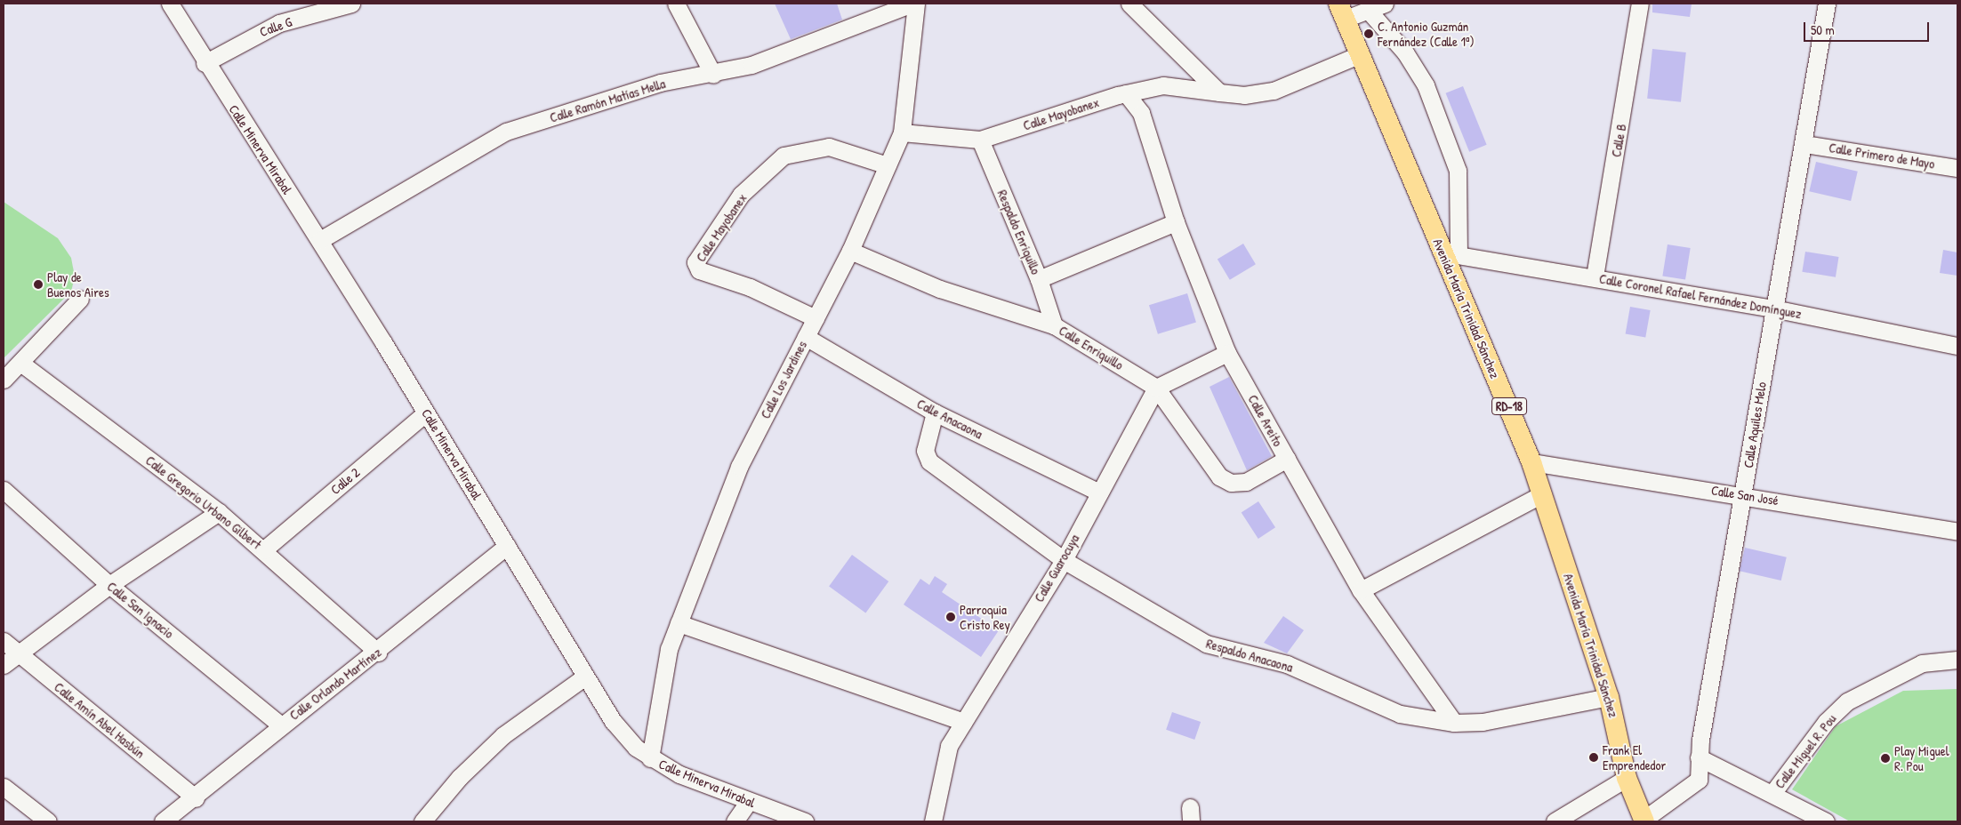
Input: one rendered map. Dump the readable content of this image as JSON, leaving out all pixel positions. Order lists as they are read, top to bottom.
{
  "streets": {
    "main road": ["Avenida María Trinidad Sánchez", "RD-18"],
    "street": [
      "Calle G",
      "Calle Ramón Matías Mella",
      "Calle Mayobanex",
      "Calle B",
      "Calle Minerva Mirabal",
      "Calle Primero de Mayo",
      "Respaldo Enriquillo",
      "Calle Coronel Rafael Fernández Domínguez",
      "Calle Enriquillo",
      "Calle Los Jardines",
      "Calle Anacaona",
      "Calle Areito",
      "Calle Aquiles Melo",
      "Calle 2",
      "Calle San José",
      "Calle Gregorio Urbano Gilbert",
      "Calle Guarocuya",
      "Calle San Ignacio",
      "Respaldo Anacaona",
      "Calle Orlando Martínez",
      "Calle Amín Abel Hasbún",
      "Calle Miguel R. Pou"
    ]
  },
  "crossings": [
    ["Calle G", "Calle Minerva Mirabal"],
    ["Calle Ramón Matías Mella", "Calle Minerva Mirabal"],
    ["Calle Ramón Matías Mella", "Calle Los Jardines"],
    ["Calle Mayobanex", "Respaldo Enriquillo"],
    ["Calle Mayobanex", "Avenida María Trinidad Sánchez"],
    ["Calle Mayobanex", "Calle Los Jardines"],
    ["Calle Mayobanex", "Calle Areito"],
    ["Calle B", "Calle Coronel Rafael Fernández Domínguez"],
    ["Calle Minerva Mirabal", "Calle Los Jardines"],
    ["Calle Minerva Mirabal", "Calle 2"],
    ["Calle Minerva Mirabal", "Calle Orlando Martínez"],
    ["Calle Primero de Mayo", "Calle Aquiles Melo"],
    ["Respaldo Enriquillo", "Calle Enriquillo"],
    ["Calle Coronel Rafael Fernández Domínguez", "Avenida María Trinidad Sánchez"],
    ["Calle Coronel Rafael Fernández Domínguez", "Calle Aquiles Melo"],
    ["Avenida María Trinidad Sánchez", "Calle Aquiles Melo"],
    ["Avenida María Trinidad Sánchez", "Calle San José"],
    ["Avenida María Trinidad Sánchez", "Respaldo Anacaona"],
    ["Calle Enriquillo", "Calle Los Jardines"],
    ["Calle Enriquillo", "Calle Areito"],
    ["Calle Enriquillo", "Calle Guarocuya"],
    ["Calle Los Jardines", "Calle Anacaona"],
    ["Calle Anacaona", "Calle Guarocuya"],
    ["Calle Anacaona", "Respaldo Anacaona"],
    ["Calle Areito", "Respaldo Anacaona"],
    ["Calle Aquiles Melo", "Calle San José"],
    ["Calle 2", "Calle Gregorio Urbano Gilbert"],
    ["Calle Gregorio Urbano Gilbert", "Calle Orlando Martínez"],
    ["Calle Guarocuya", "Respaldo Anacaona"],
    ["Calle San Ignacio", "Calle Orlando Martínez"],
    ["Calle Orlando Martínez", "Calle Amín Abel Hasbún"]
  ],
  "places": [
    "C. Antonio Guzmán Fernández (Calle 1ª)",
    "Play de Buenos Aires",
    "Parroquia Cristo Rey",
    "Frank El Emprendedor",
    "Play Miguel R. Pou"
  ],
  "scale_bar": "50 m"
}
